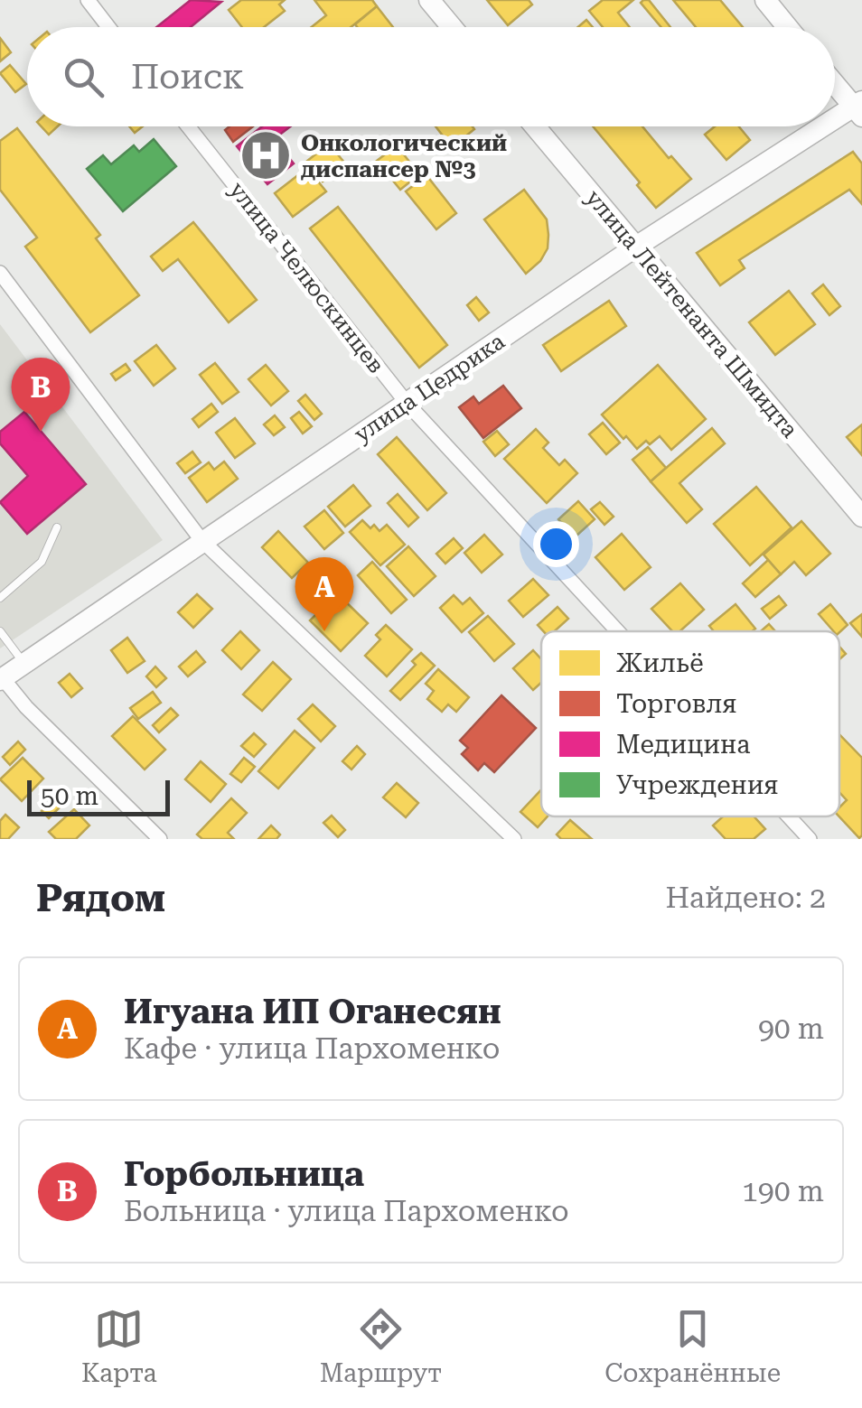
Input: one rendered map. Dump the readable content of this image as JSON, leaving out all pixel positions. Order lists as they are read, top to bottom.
{
  "streets": {
    "street": ["улица Челюскинцев", "улица Лейтенанта Шмидта", "улица Цедрика"]
  },
  "crossings": [
    ["улица Челюскинцев", "улица Цедрика"],
    ["улица Лейтенанта Шмидта", "улица Цедрика"]
  ],
  "places": {
    "hospital": ["Онкологический диспансер №3"]
  },
  "legend": [
    "Жильё",
    "Торговля",
    "Медицина",
    "Учреждения"
  ],
  "scale_bar": "50 m",
  "page": {
    "search": "Поиск",
    "pins": ["B", "A"],
    "scale": "50 m",
    "heading": ["Рядом", "Найдено: 2"],
    "list": [
      {
        "mark": "A",
        "name": "Игуана ИП Оганесян",
        "note": "Кафе · улица Пархоменко",
        "value": "90 m"
      },
      {
        "mark": "B",
        "name": "Горбольница",
        "note": "Больница · улица Пархоменко",
        "value": "190 m"
      }
    ],
    "nav": ["Карта", "Маршрут", "Сохранённые"]
  }
}
